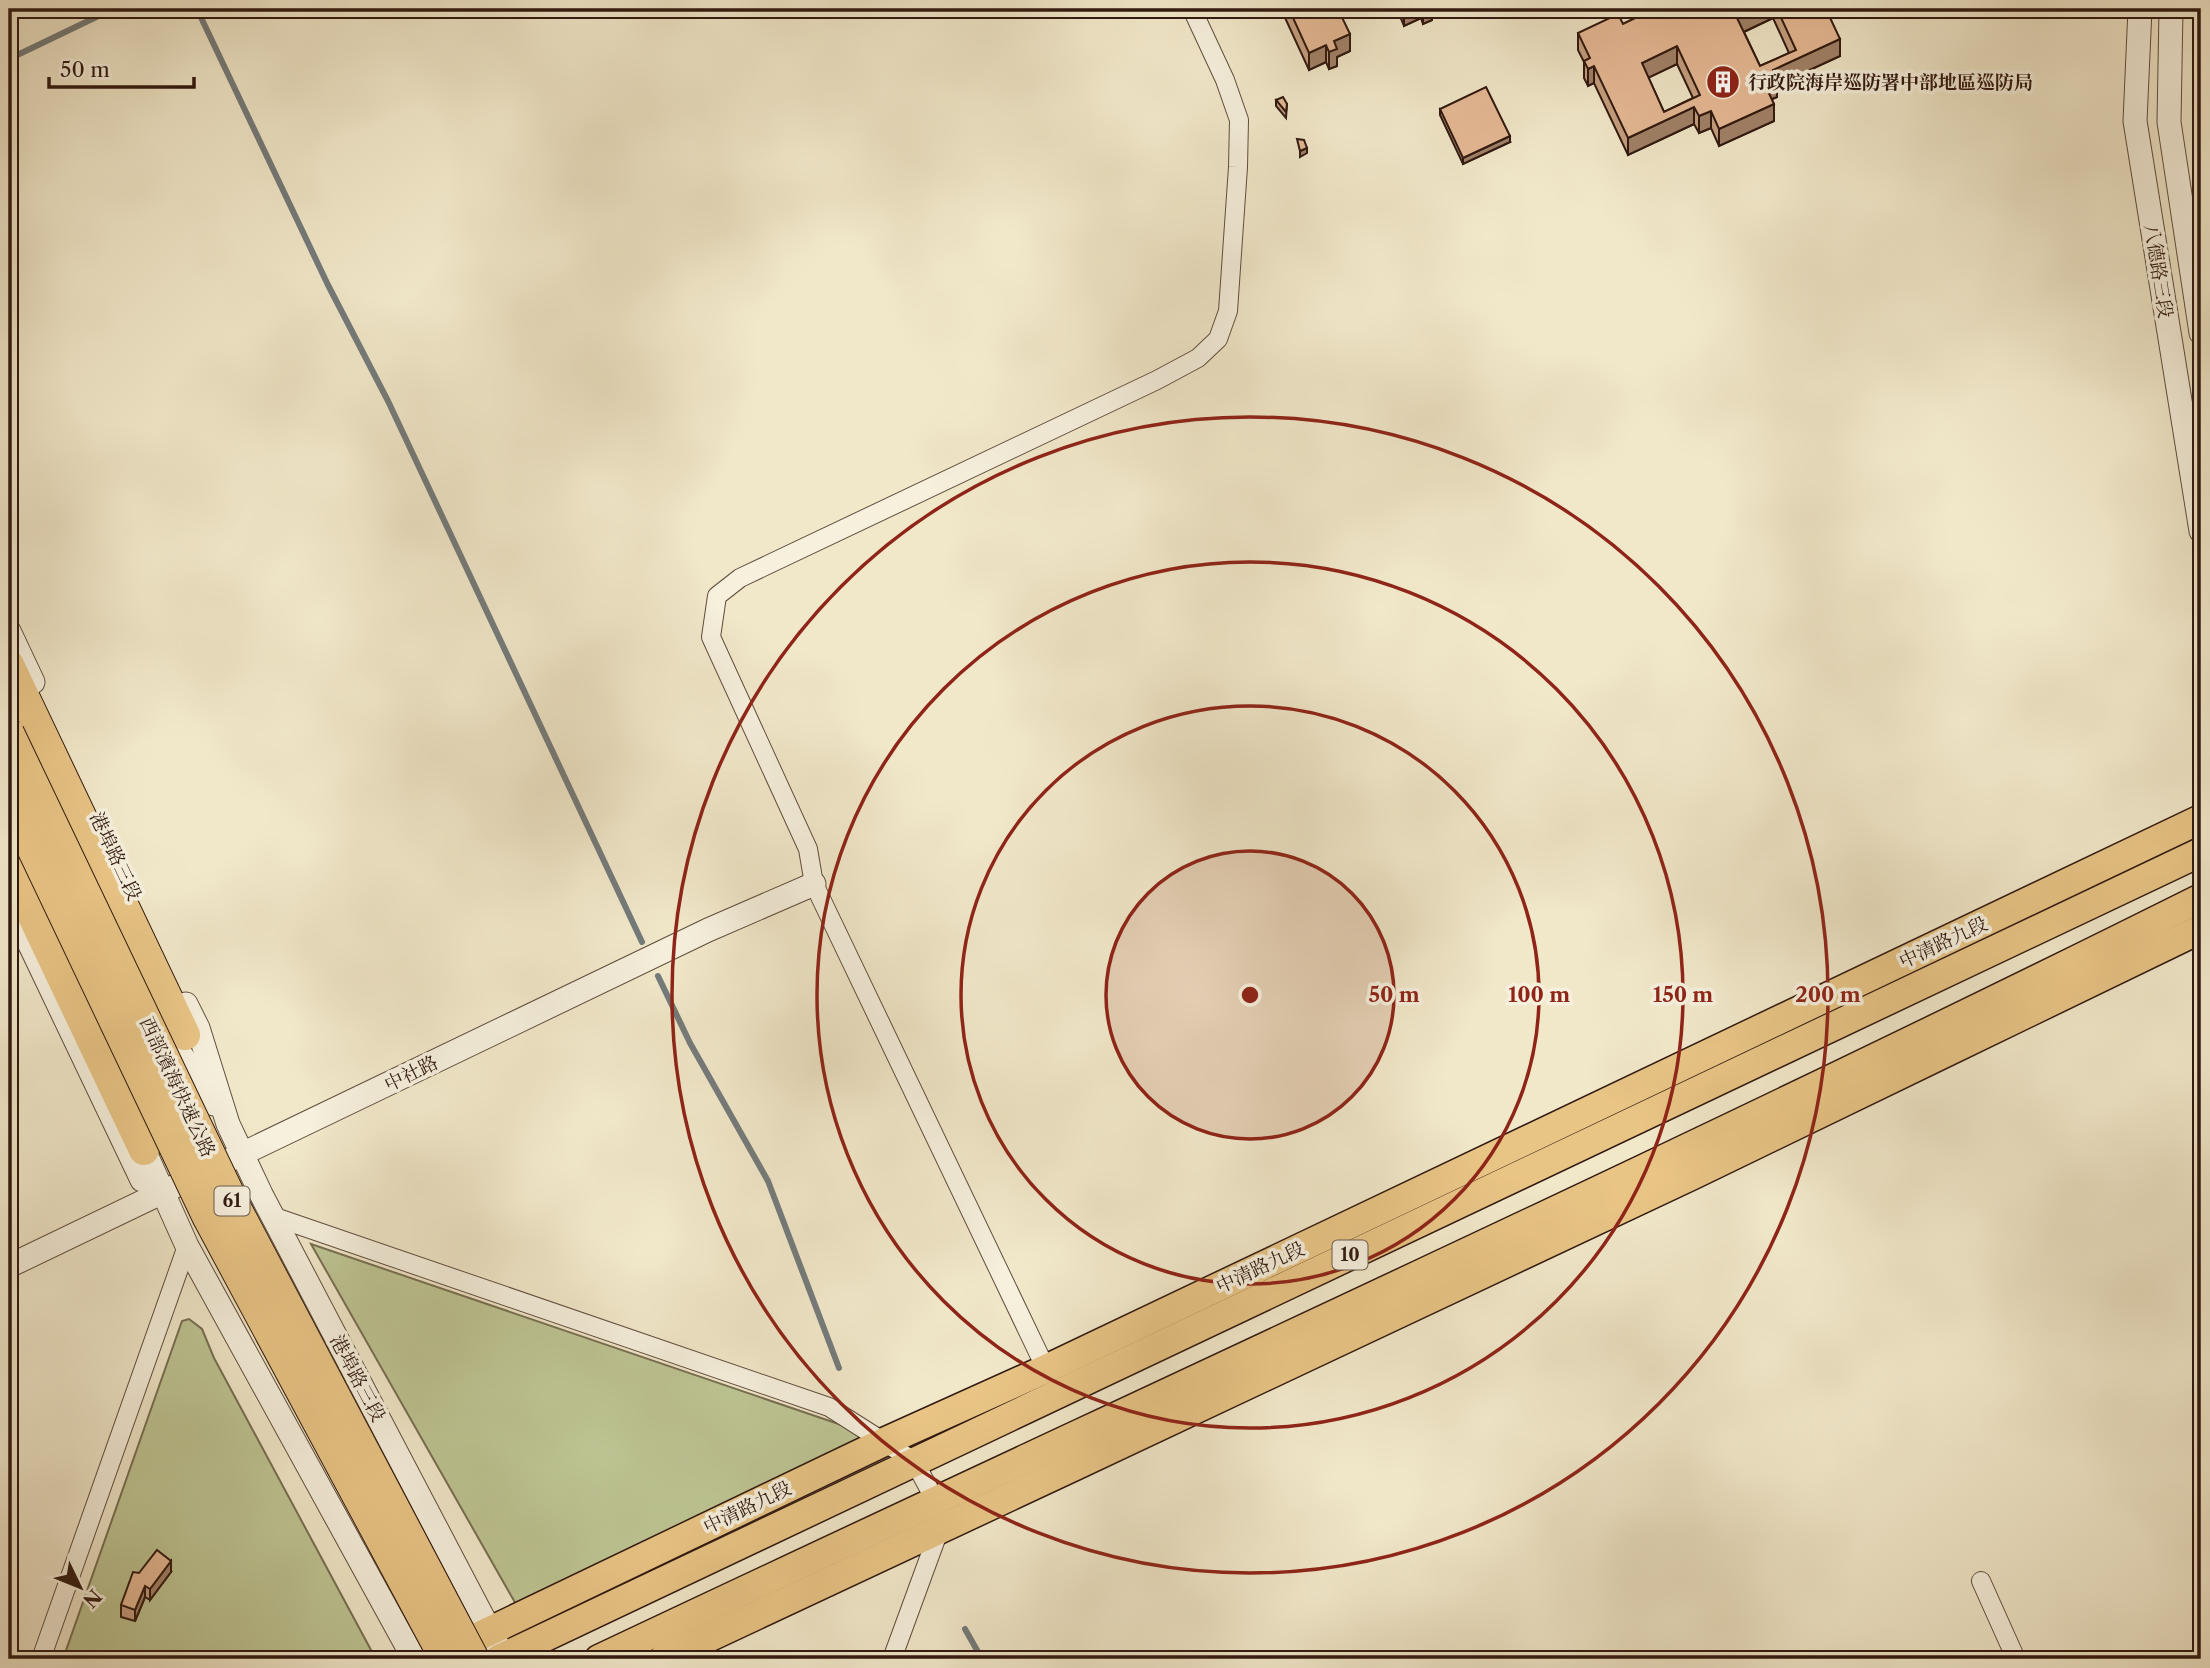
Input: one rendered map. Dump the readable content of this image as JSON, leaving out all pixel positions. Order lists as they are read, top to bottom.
{
  "streets": {
    "highway": ["西部濱海快速公路", "61"],
    "main road": ["中清路九段", "10"],
    "street": ["八德路三段", "港埠路三段", "中社路"]
  },
  "crossings": [
    ["港埠路三段", "中清路九段"],
    ["港埠路三段", "中社路"]
  ],
  "places": {
    "building": ["行政院海岸巡防署中部地區巡防局"]
  },
  "scale_bar": "50 m",
  "north": "bottom right",
  "rings": [
    "50 m",
    "100 m",
    "150 m",
    "200 m"
  ]
}
